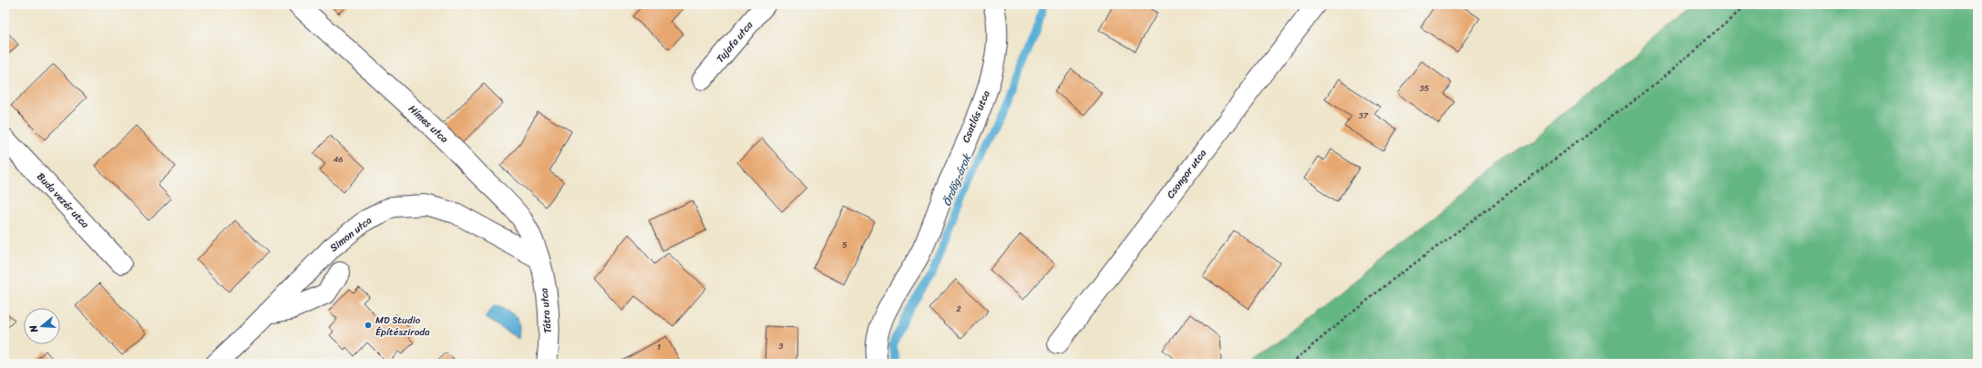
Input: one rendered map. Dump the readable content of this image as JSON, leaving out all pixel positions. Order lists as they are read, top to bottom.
{
  "streets": {
    "street": [
      "Tujafa utca",
      "Csatlós utca",
      "Hímes utca",
      "Csongor utca",
      "Buda vezér utca",
      "Simon utca",
      "Tátra utca"
    ]
  },
  "crossings": [
    ["Hímes utca", "Simon utca"],
    ["Hímes utca", "Tátra utca"],
    ["Simon utca", "Tátra utca"]
  ],
  "water": ["Ördög-árok"],
  "places": ["MD Studio Építésziroda"],
  "house_numbers": [
    "35",
    "37",
    "46",
    "5",
    "2",
    "3",
    "1"
  ],
  "north": "left"
}
